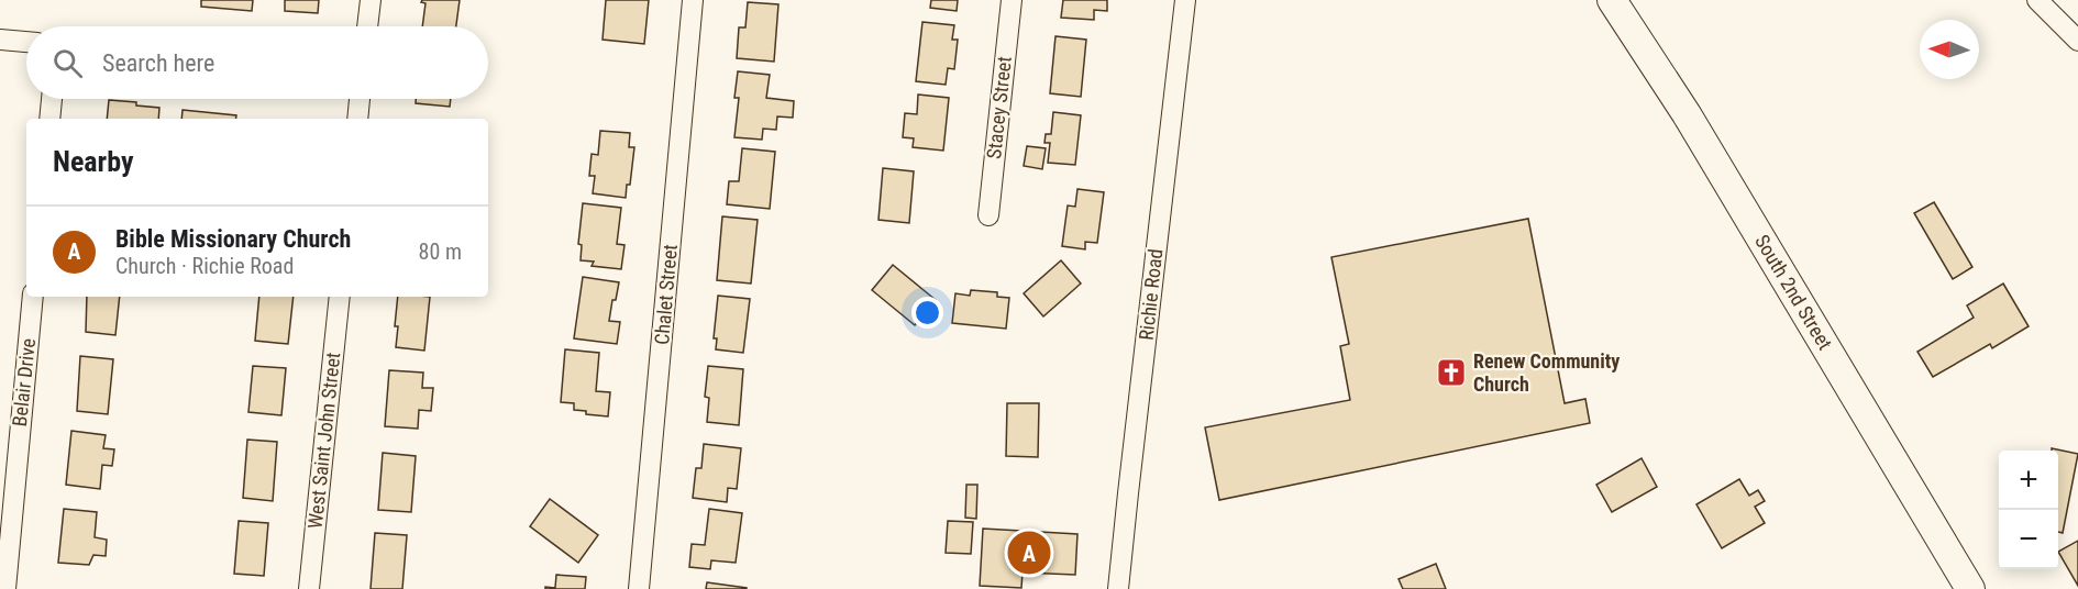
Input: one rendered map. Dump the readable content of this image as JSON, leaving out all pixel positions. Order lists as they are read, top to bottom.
{
  "streets": {
    "main road": ["South 2nd Street"],
    "street": [
      "Stacey Street",
      "Chalet Street",
      "Richie Road",
      "Belair Drive",
      "West Saint John Street"
    ]
  },
  "places": {
    "church": ["Renew Community Church"]
  },
  "north": "left",
  "page": {
    "search": "Search here",
    "heading": "Nearby",
    "list": [
      {
        "mark": "A",
        "name": "Bible Missionary Church",
        "note": "Church · Richie Road",
        "value": "80 m"
      }
    ],
    "map_buttons": ["+", "−"],
    "pins": "A"
  }
}
